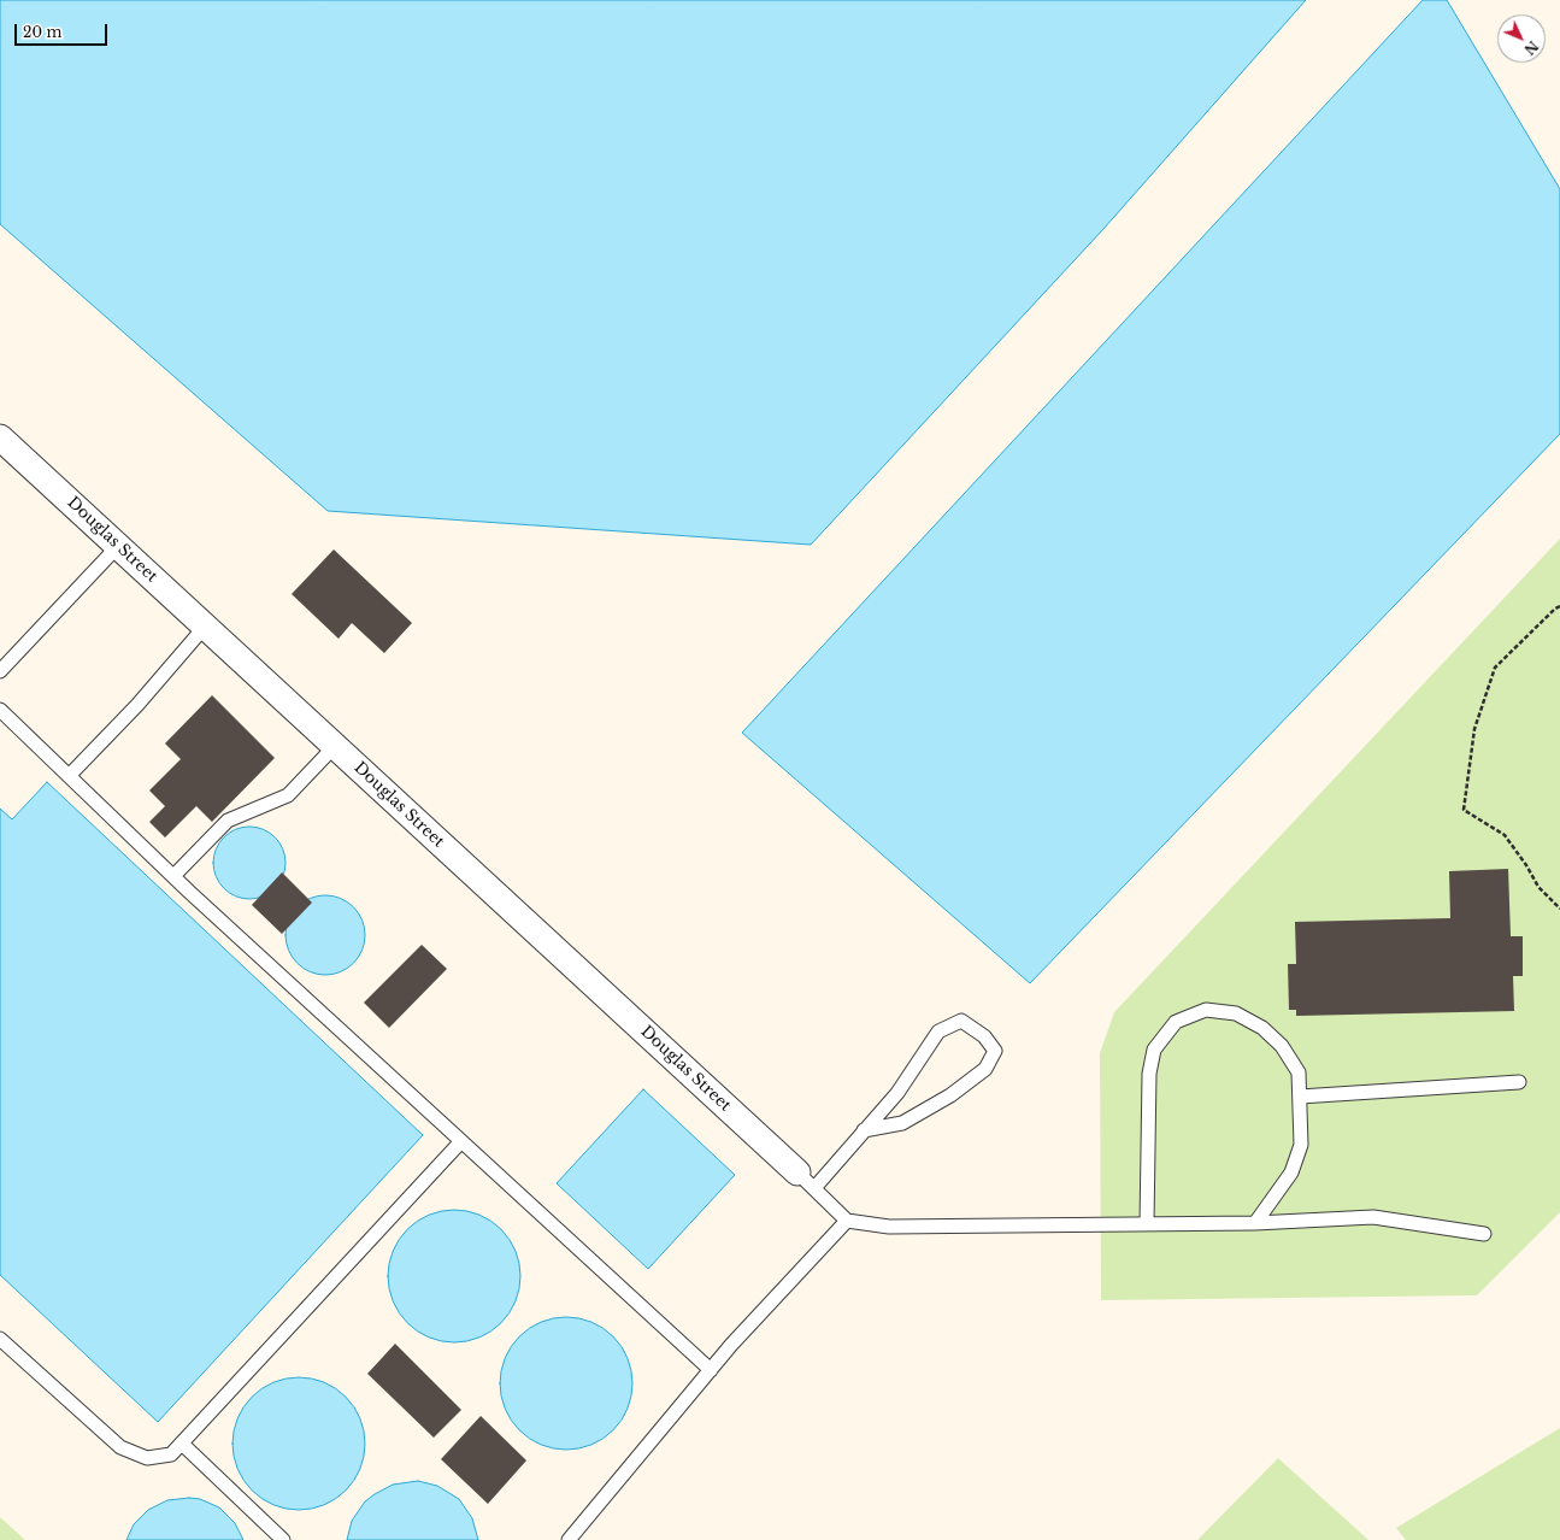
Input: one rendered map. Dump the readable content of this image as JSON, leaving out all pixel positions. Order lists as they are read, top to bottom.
{
  "streets": {
    "street": ["Douglas Street"]
  },
  "scale_bar": "20 m",
  "north": "bottom right"
}
